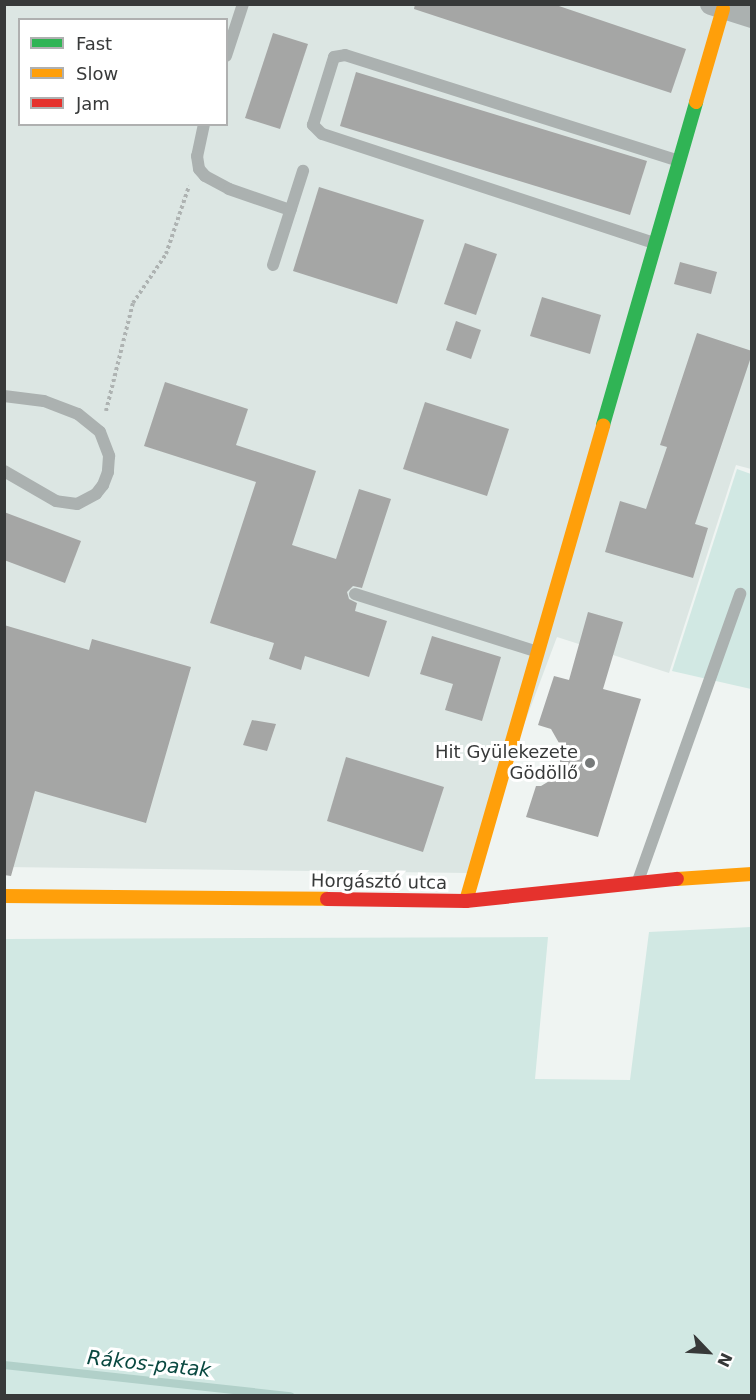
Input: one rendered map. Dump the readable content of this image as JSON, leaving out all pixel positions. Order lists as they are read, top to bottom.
{
  "streets": {
    "street": ["Horgásztó utca"]
  },
  "water": ["Rákos-patak"],
  "places": ["Hit Gyülekezete Gödöllő"],
  "legend": ["Fast", "Slow", "Jam"],
  "north": "bottom right"
}
